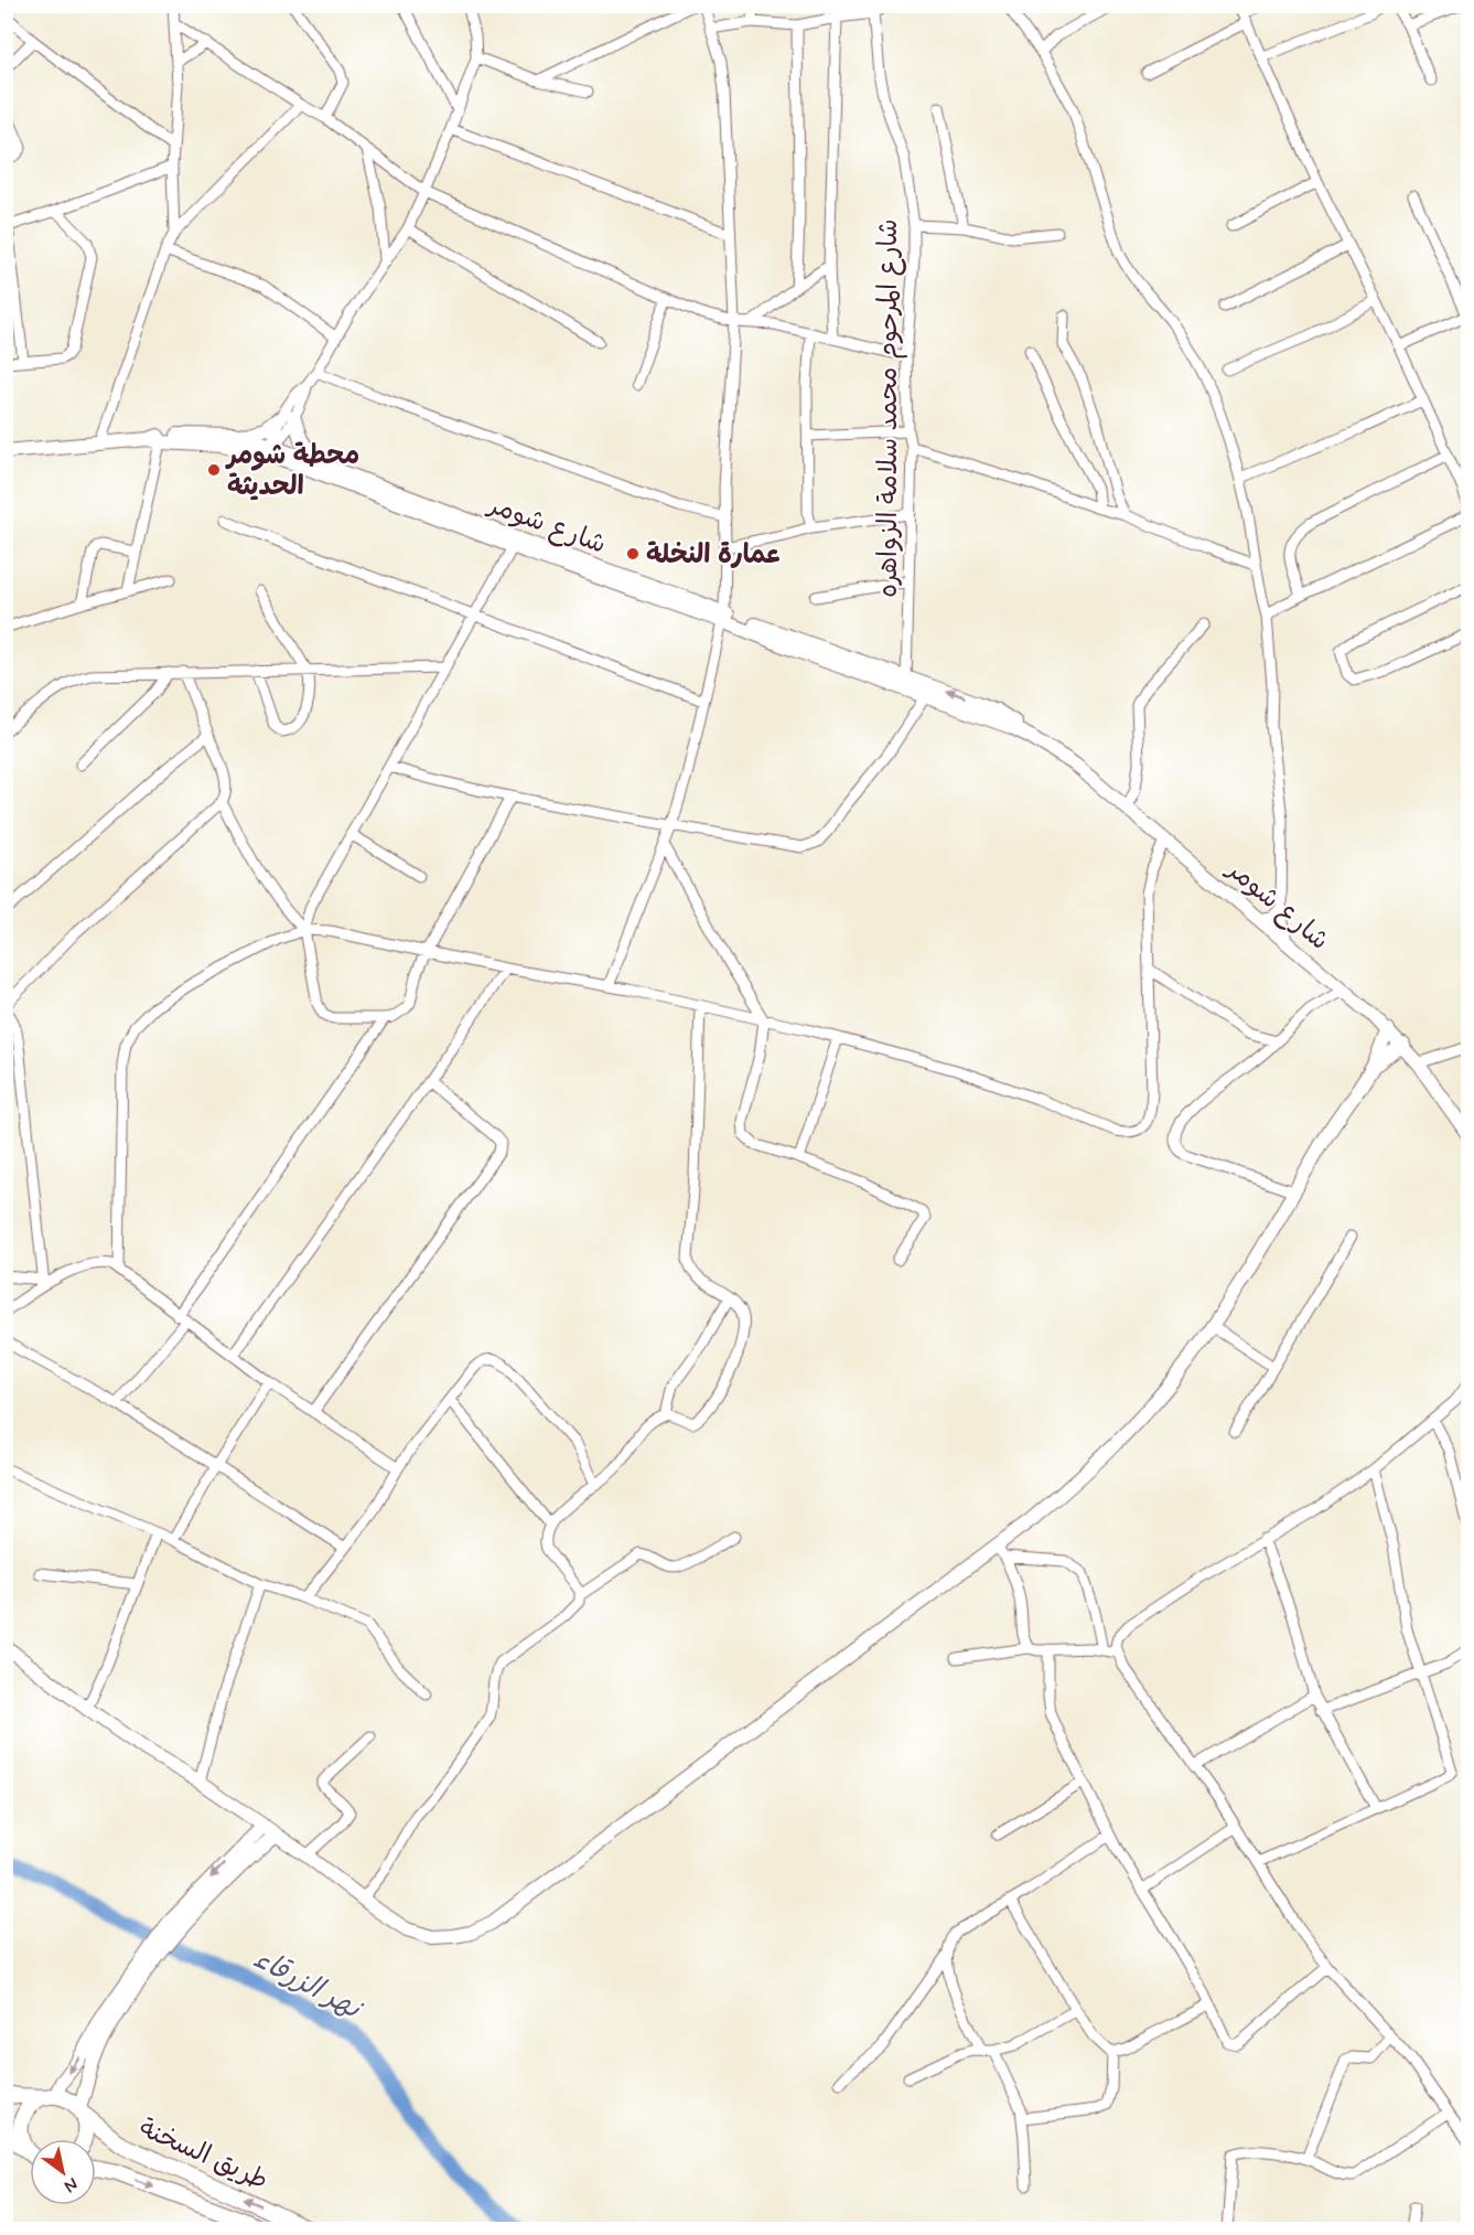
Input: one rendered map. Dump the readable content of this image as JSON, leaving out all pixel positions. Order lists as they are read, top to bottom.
{
  "streets": {
    "main road": ["طريق السخنة"],
    "street": ["شارع المرحوم محمد سلامة الزواهره", "شارع شومر"]
  },
  "crossings": [
    ["شارع المرحوم محمد سلامة الزواهره", "شارع شومر"]
  ],
  "water": ["نهر الزرقاء"],
  "places": ["محطة شومر الحديثة", "عمارة النخلة"],
  "north": "bottom right"
}
